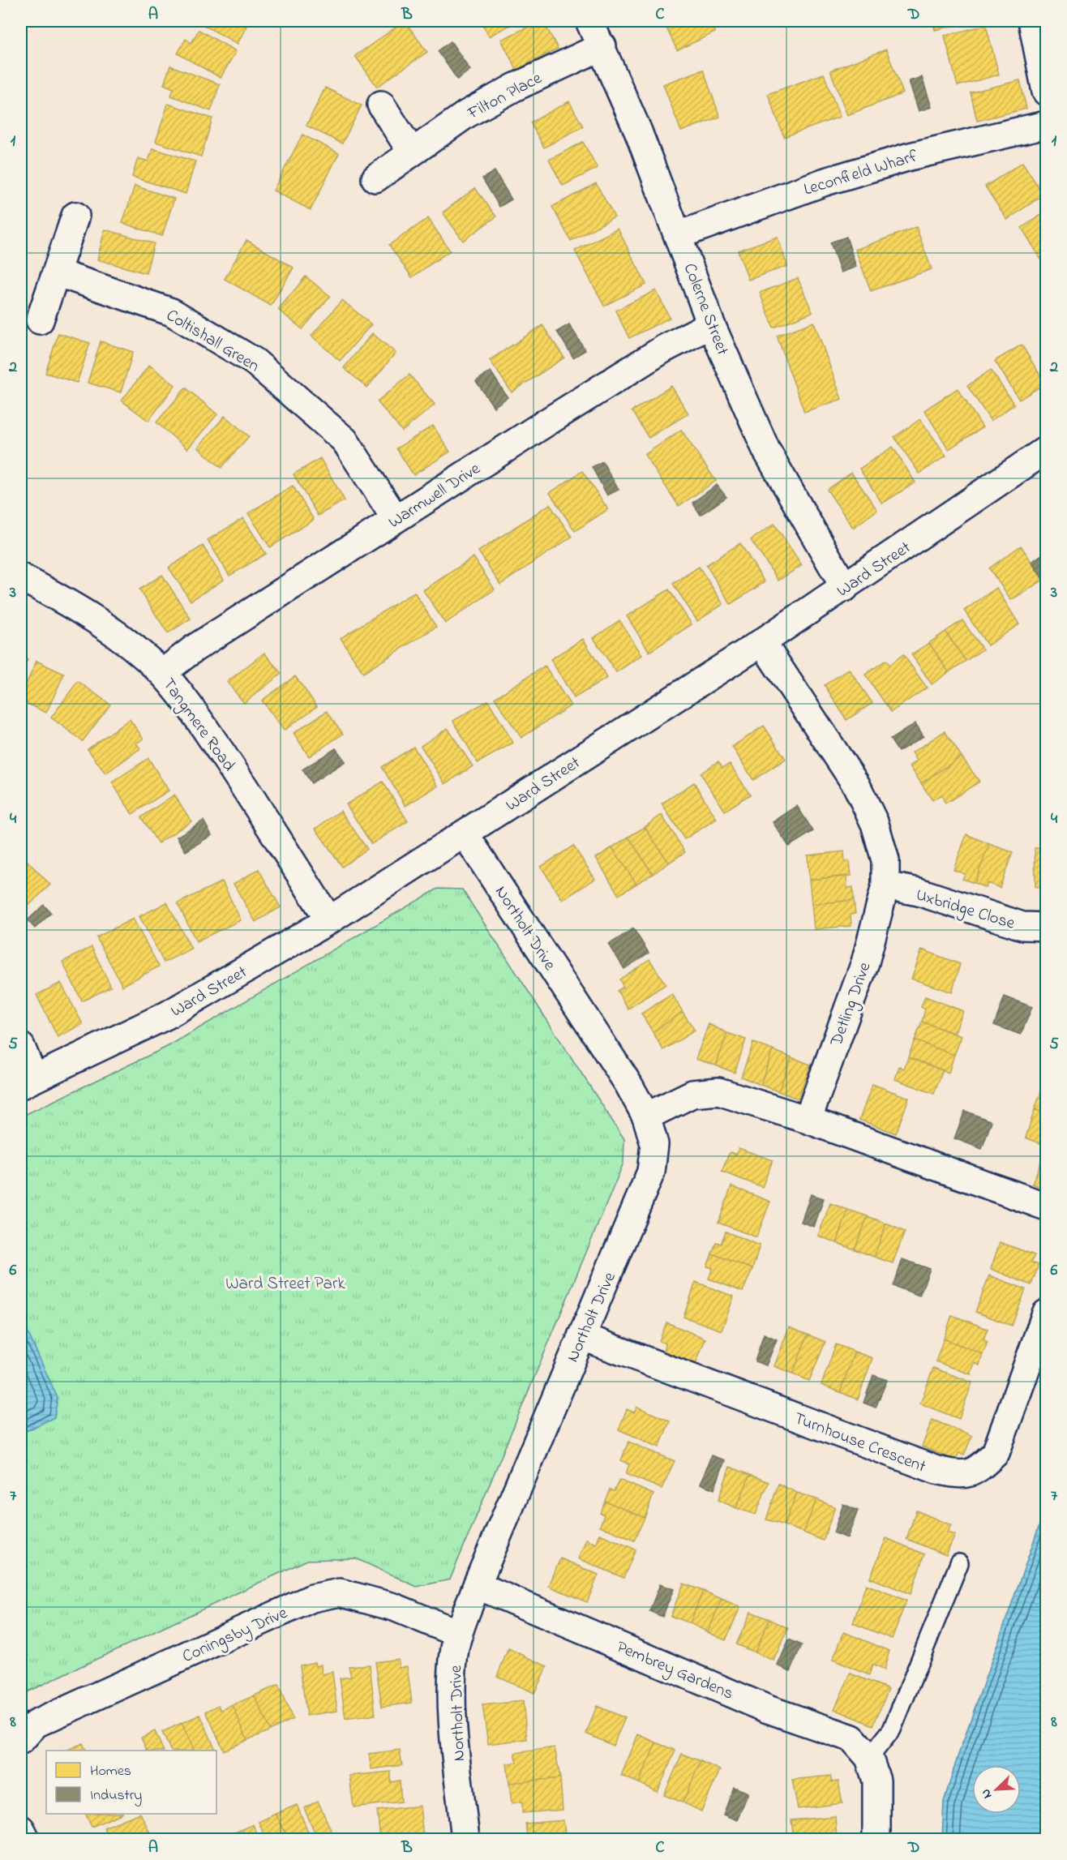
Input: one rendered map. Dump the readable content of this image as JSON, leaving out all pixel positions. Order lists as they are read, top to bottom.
{
  "streets": {
    "street": [
      "Filton Place",
      "Leconfield Wharf",
      "Colerne Street",
      "Coltishall Green",
      "Warmwell Drive",
      "Ward Street",
      "Tangmere Road",
      "Uxbridge Close",
      "Northolt Drive",
      "Detling Drive",
      "Turnhouse Crescent",
      "Coningsby Drive",
      "Pembrey Gardens"
    ]
  },
  "crossings": [
    ["Filton Place", "Colerne Street"],
    ["Leconfield Wharf", "Colerne Street"],
    ["Colerne Street", "Warmwell Drive"],
    ["Colerne Street", "Ward Street"],
    ["Coltishall Green", "Warmwell Drive"],
    ["Warmwell Drive", "Tangmere Road"],
    ["Ward Street", "Tangmere Road"],
    ["Ward Street", "Northolt Drive"],
    ["Ward Street", "Detling Drive"],
    ["Uxbridge Close", "Detling Drive"],
    ["Northolt Drive", "Turnhouse Crescent"],
    ["Northolt Drive", "Coningsby Drive"],
    ["Northolt Drive", "Pembrey Gardens"]
  ],
  "parks": ["Ward Street Park"],
  "legend": ["Homes", "Industry"],
  "north": "bottom left",
  "grid": {
    "columns": [
      "A",
      "B",
      "C",
      "D"
    ],
    "rows": [
      "1",
      "2",
      "3",
      "4",
      "5",
      "6",
      "7",
      "8"
    ]
  }
}
